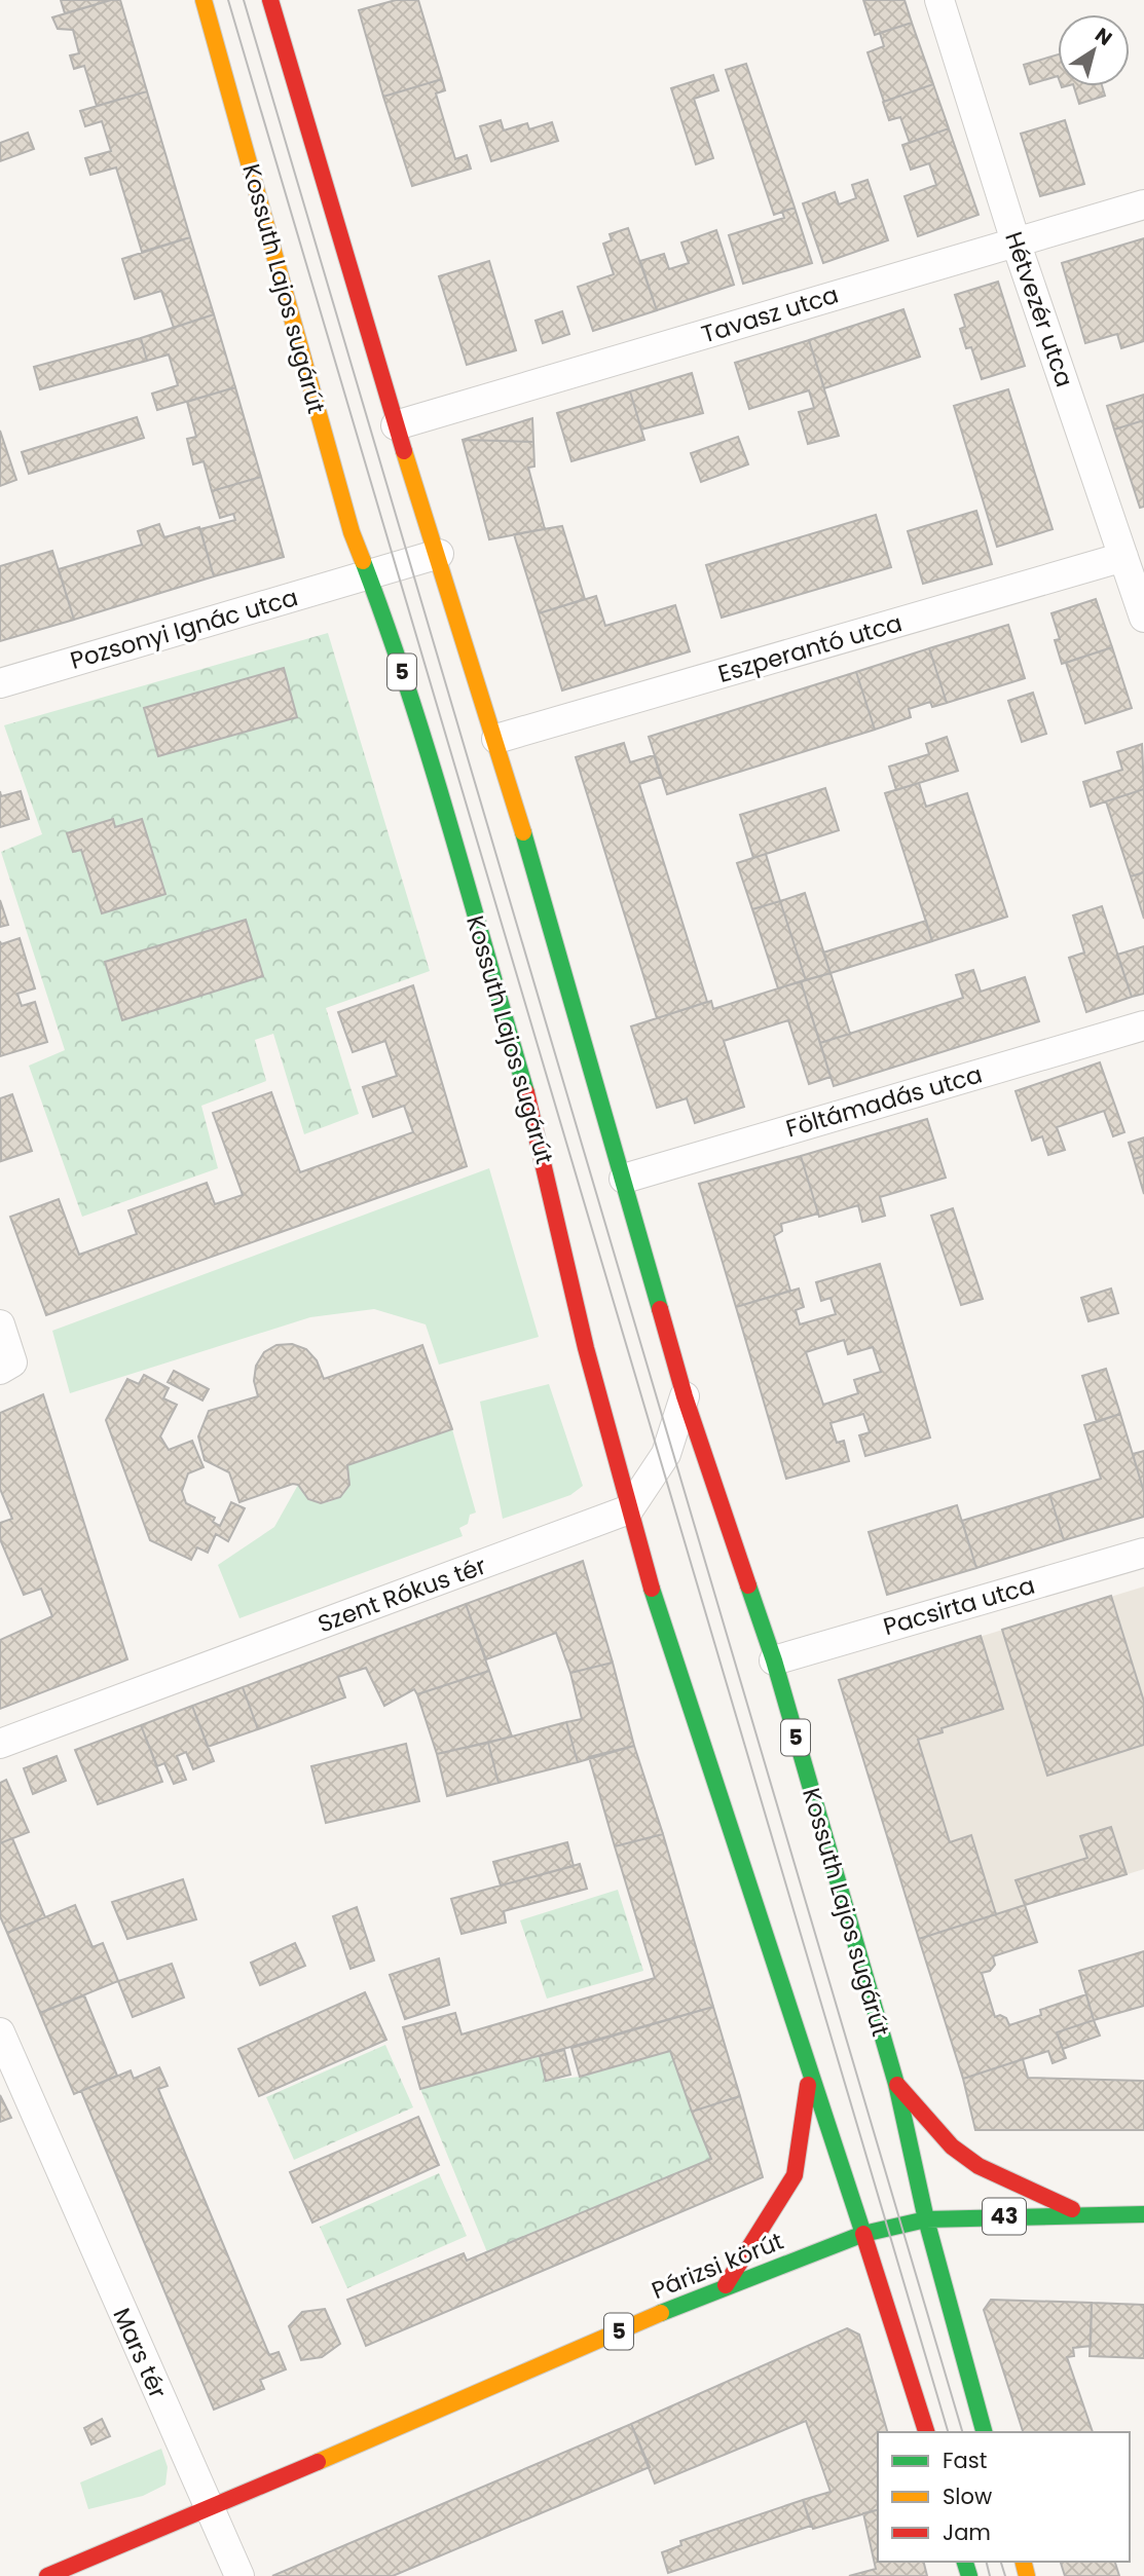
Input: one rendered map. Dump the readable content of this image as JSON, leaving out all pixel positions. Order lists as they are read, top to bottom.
{
  "streets": {
    "main road": [
      "Kossuth Lajos sugárút",
      "5",
      "43",
      "Párizsi körút"
    ],
    "street": [
      "Hétvezér utca",
      "Tavasz utca",
      "Pozsonyi Ignác utca",
      "Eszperantó utca",
      "Föltámadás utca",
      "Szent Rókus tér",
      "Pacsirta utca",
      "Mars tér"
    ]
  },
  "crossings": [
    ["Kossuth Lajos sugárút", "Tavasz utca"],
    ["Kossuth Lajos sugárút", "Pozsonyi Ignác utca"],
    ["Kossuth Lajos sugárút", "Eszperantó utca"],
    ["Kossuth Lajos sugárút", "5"],
    ["Kossuth Lajos sugárút", "Föltámadás utca"],
    ["Kossuth Lajos sugárút", "Szent Rókus tér"],
    ["Kossuth Lajos sugárút", "Pacsirta utca"],
    ["Kossuth Lajos sugárút", "Párizsi körút"],
    ["Hétvezér utca", "Tavasz utca"],
    ["Hétvezér utca", "Eszperantó utca"],
    ["5", "Párizsi körút"],
    ["5", "Mars tér"],
    ["Párizsi körút", "Mars tér"]
  ],
  "legend": ["Fast", "Slow", "Jam"],
  "north": "top right"
}
